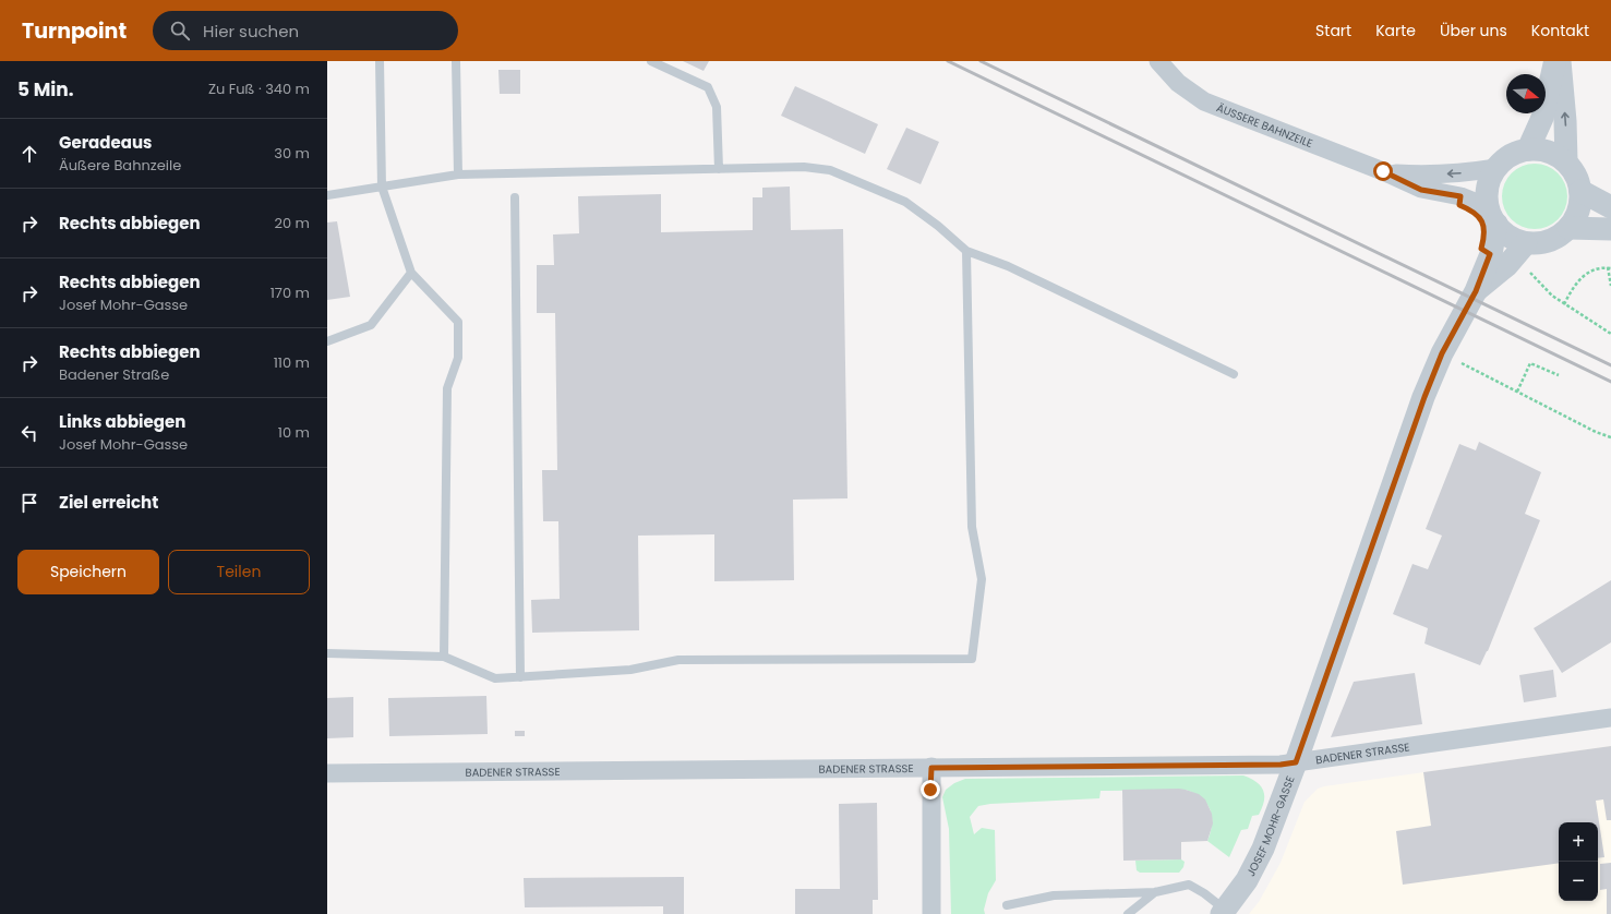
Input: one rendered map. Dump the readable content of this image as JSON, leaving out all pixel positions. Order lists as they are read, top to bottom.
{
  "streets": {
    "street": ["ÄUSSERE BAHNZEILE", "BADENER STRASSE", "JOSEF MOHR-GASSE"]
  },
  "crossings": [
    ["ÄUSSERE BAHNZEILE", "JOSEF MOHR-GASSE"],
    ["BADENER STRASSE", "JOSEF MOHR-GASSE"]
  ],
  "north": "right",
  "page": {
    "header": "Turnpoint",
    "search": "Hier suchen",
    "nav": [
      "Start",
      "Karte",
      "Über uns",
      "Kontakt"
    ],
    "heading": ["5 Min.", "Zu Fuß · 340 m"],
    "list": [
      ["Geradeaus", "Äußere Bahnzeile", "30 m"],
      ["Rechts abbiegen", "20 m"],
      ["Rechts abbiegen", "Josef Mohr-Gasse", "170 m"],
      ["Rechts abbiegen", "Badener Straße", "110 m"],
      ["Links abbiegen", "Josef Mohr-Gasse", "10 m"],
      "Ziel erreicht"
    ],
    "buttons": ["Speichern", "Teilen"],
    "map_buttons": ["+", "−"]
  }
}
